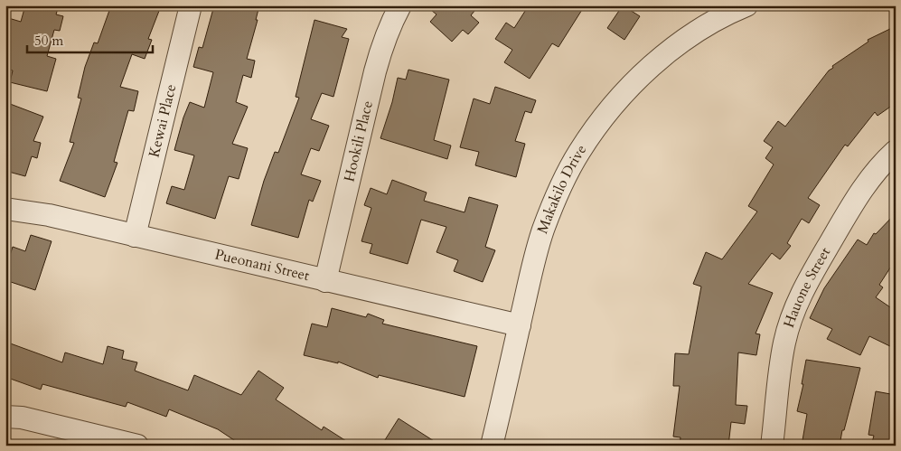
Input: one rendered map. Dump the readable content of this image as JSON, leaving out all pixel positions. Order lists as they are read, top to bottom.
{
  "streets": {
    "street": [
      "Kewai Place",
      "Hookili Place",
      "Makakilo Drive",
      "Pueonani Street",
      "Hauone Street"
    ]
  },
  "crossings": [
    ["Kewai Place", "Pueonani Street"],
    ["Hookili Place", "Pueonani Street"],
    ["Makakilo Drive", "Pueonani Street"]
  ],
  "scale_bar": "50 m"
}
